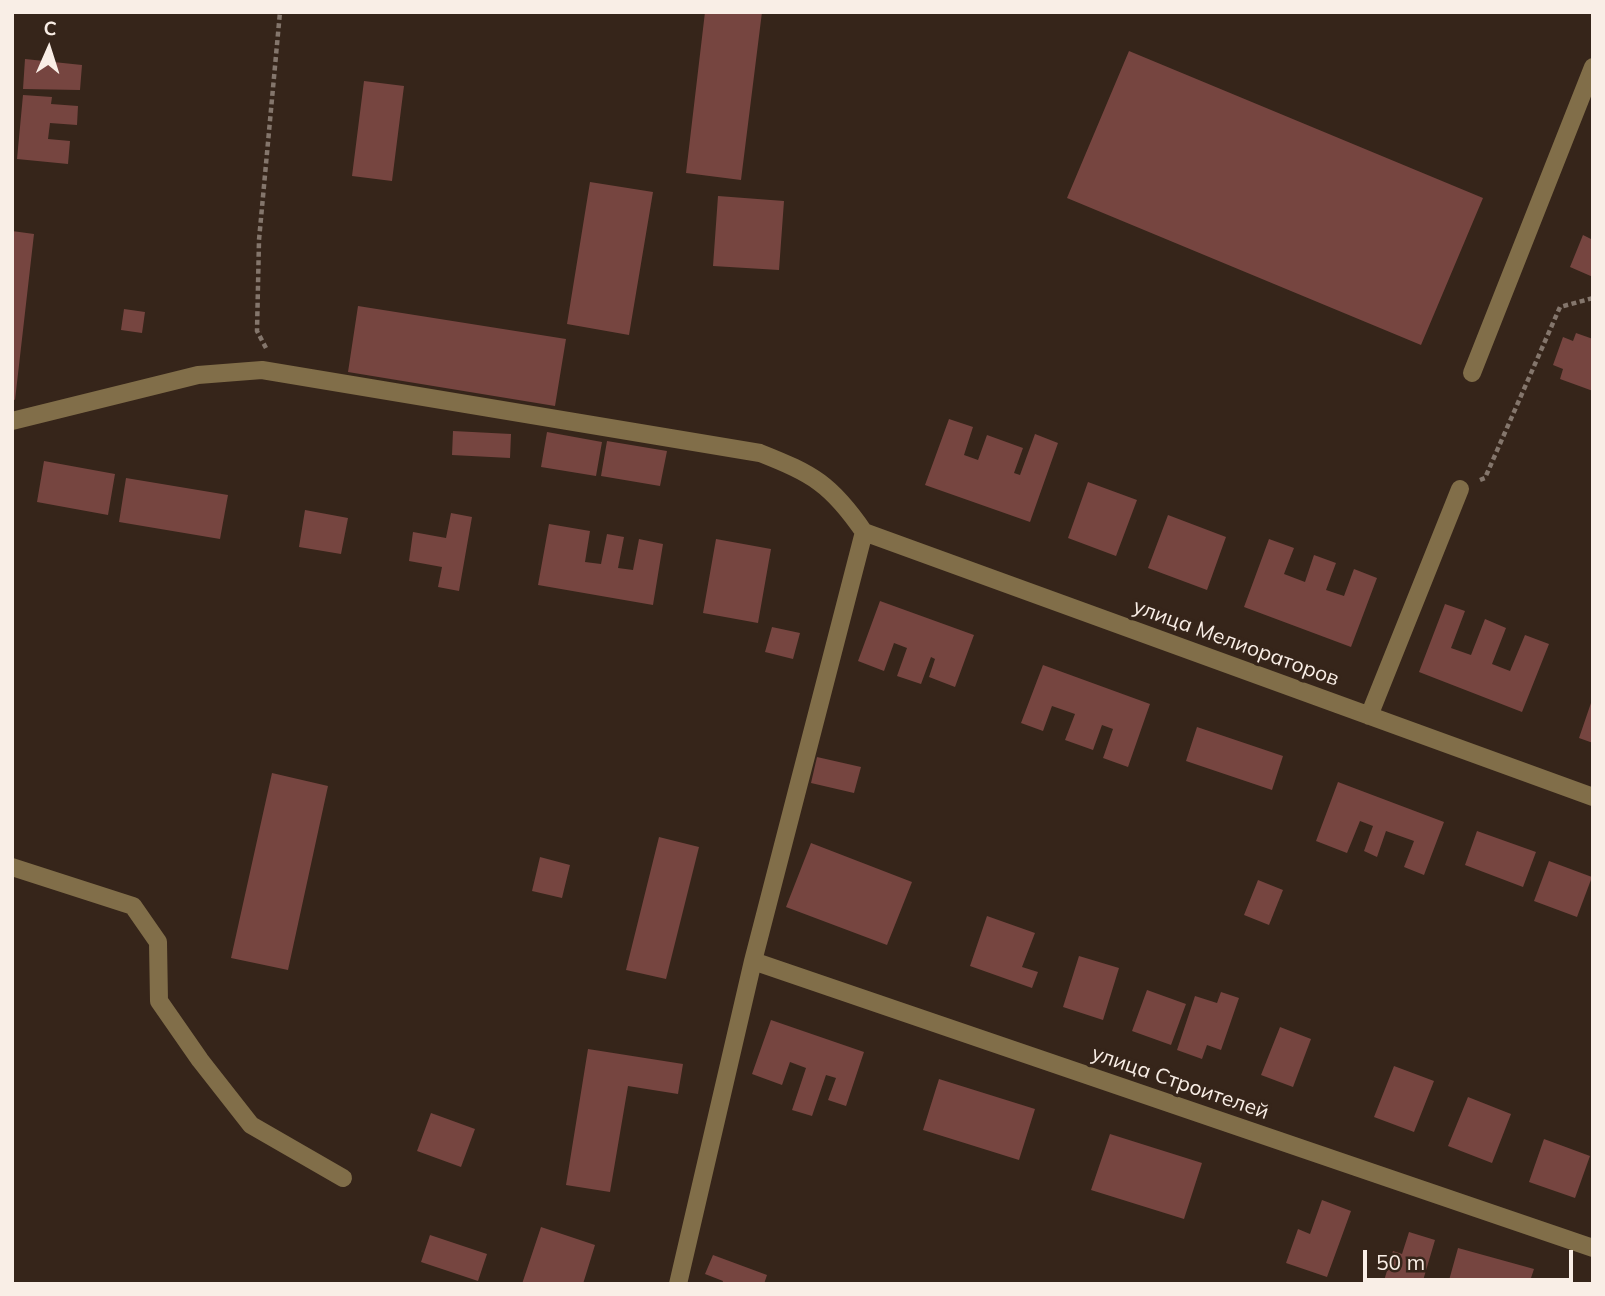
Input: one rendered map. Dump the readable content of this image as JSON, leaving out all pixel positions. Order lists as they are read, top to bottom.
{
  "streets": {
    "street": ["улица Мелиораторов", "улица Строителей"]
  },
  "scale_bar": "50 m",
  "north": "top"
}
